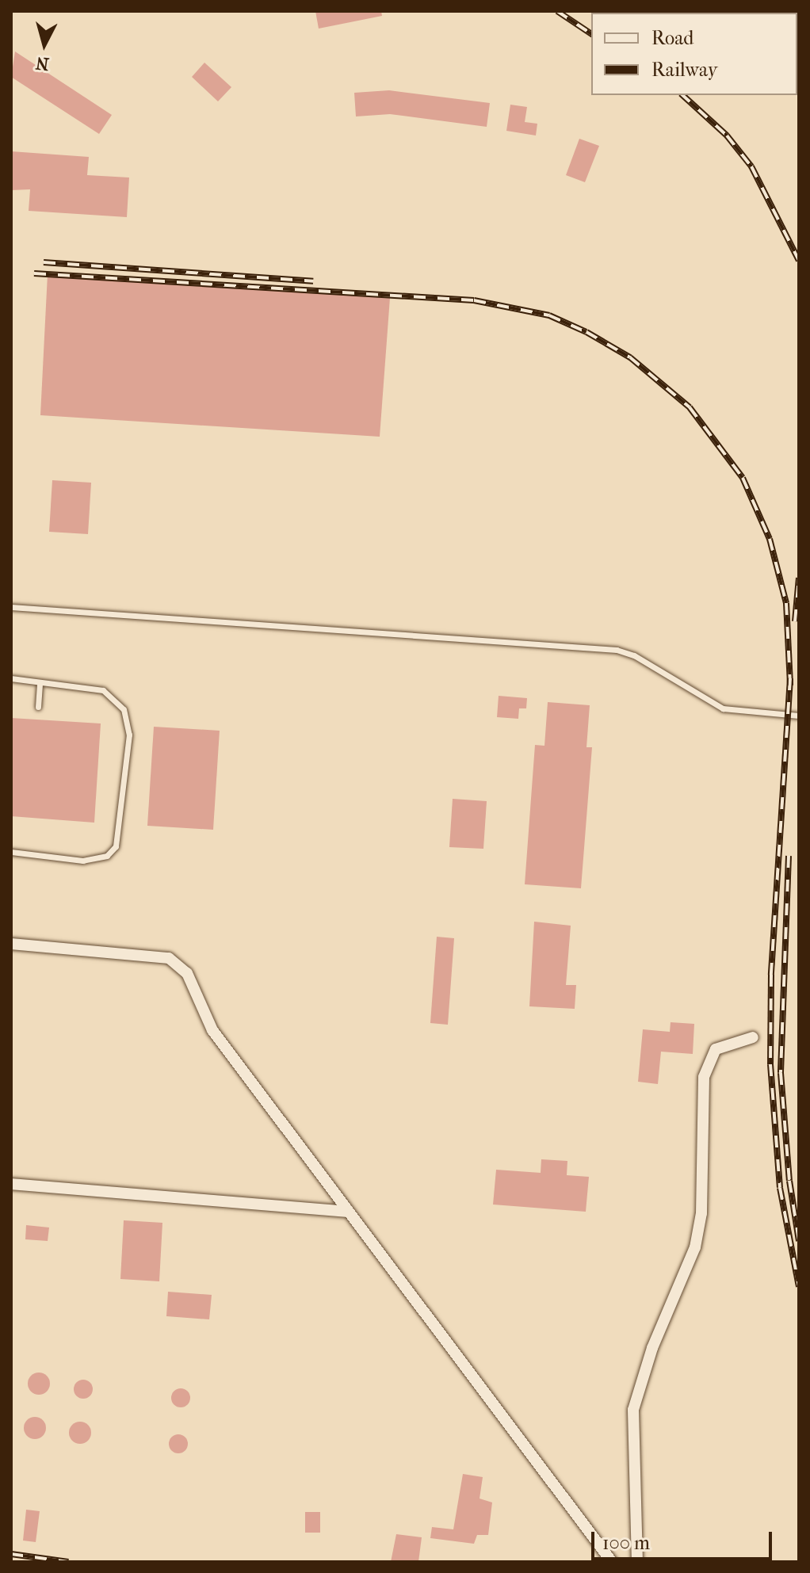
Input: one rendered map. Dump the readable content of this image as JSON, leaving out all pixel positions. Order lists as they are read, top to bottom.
{
  "legend": ["Road", "Railway"],
  "scale_bar": "100 m",
  "north": "bottom"
}
